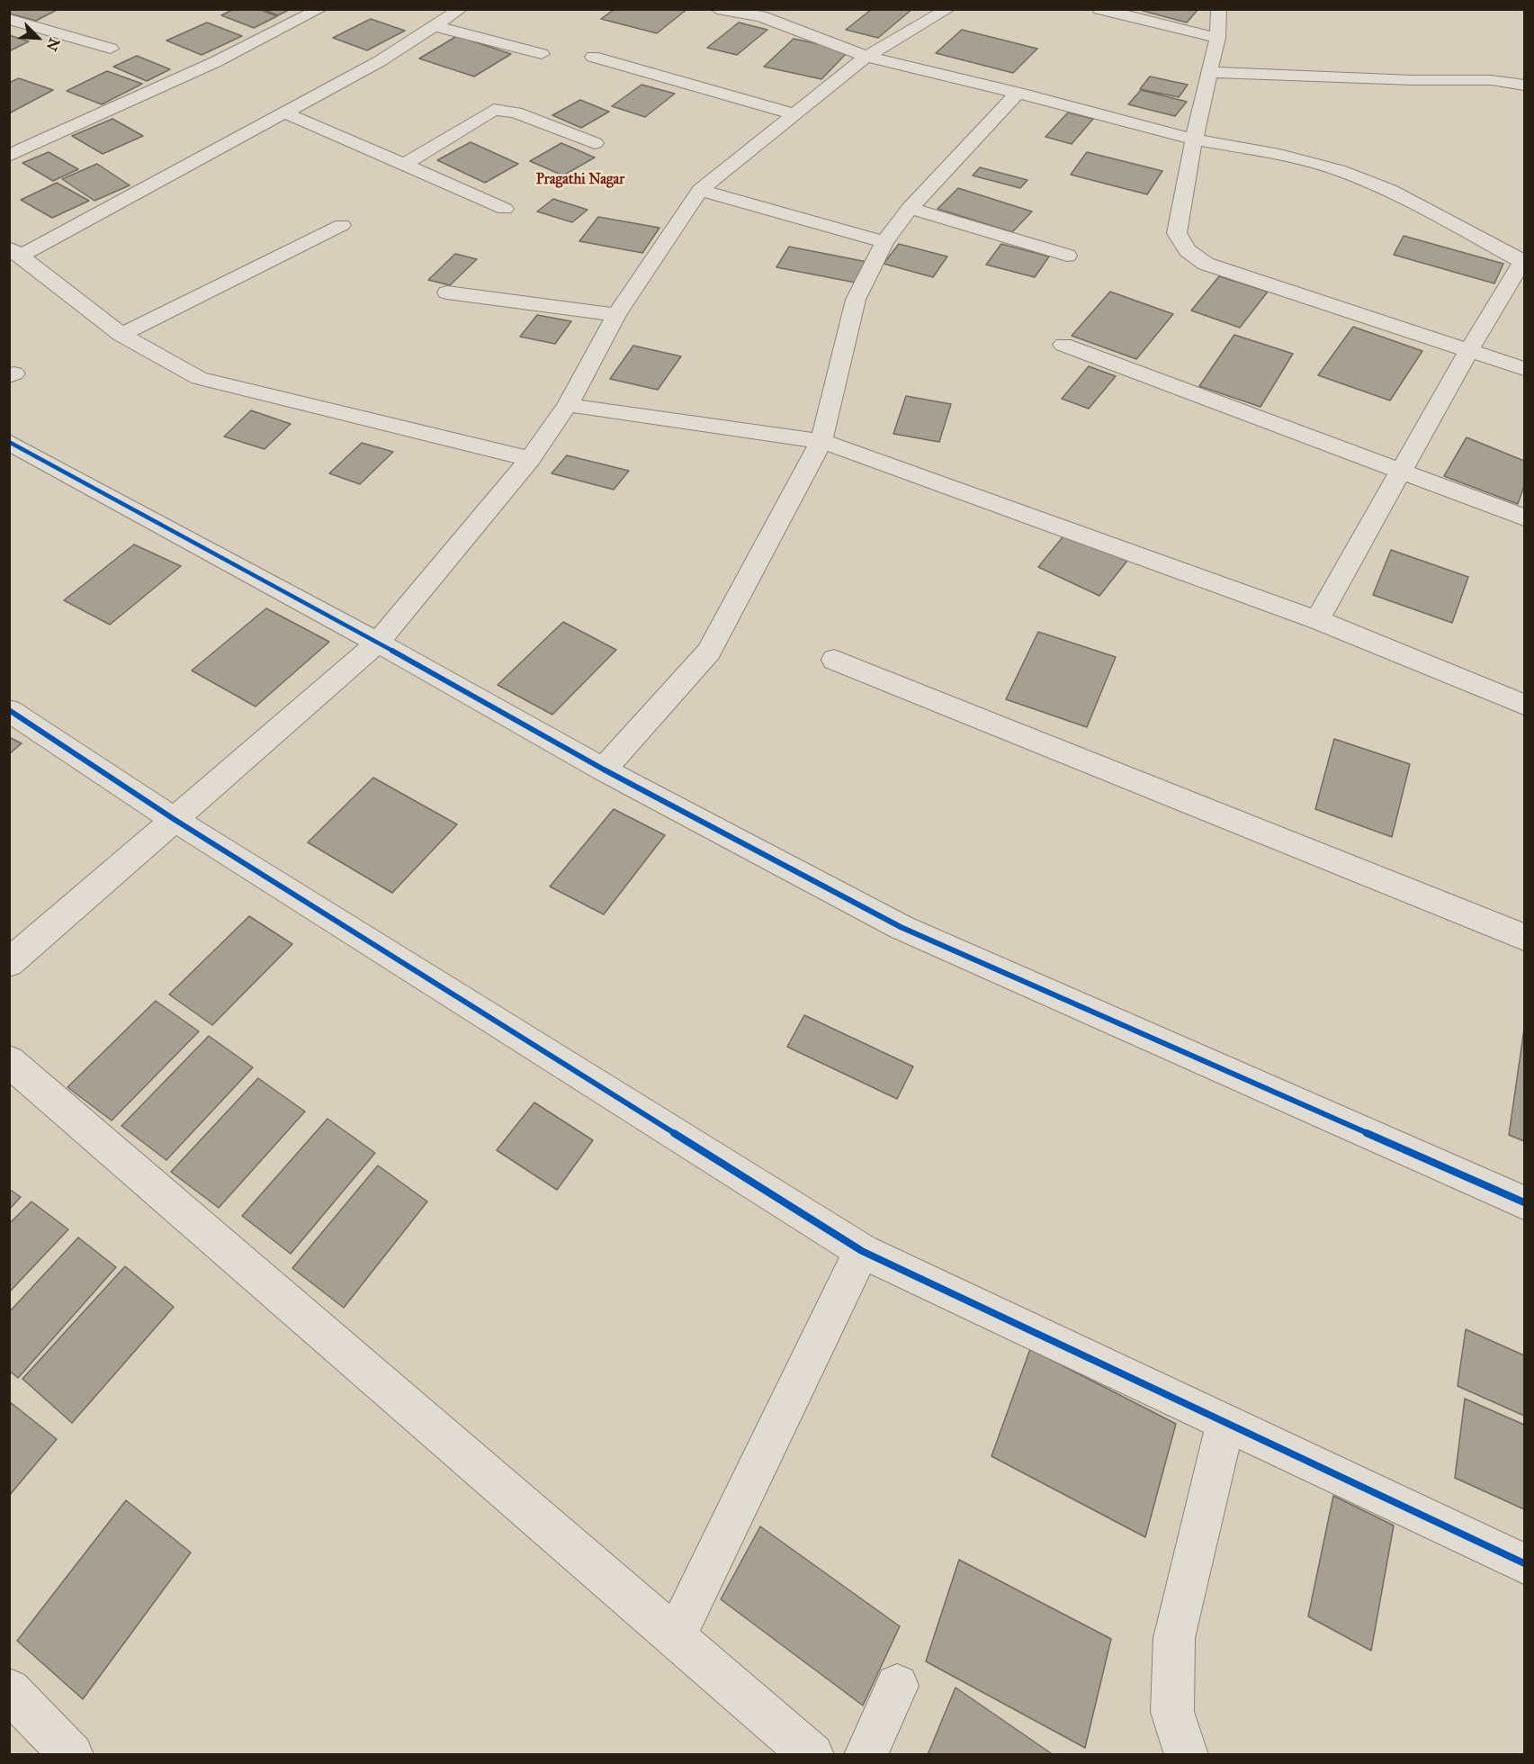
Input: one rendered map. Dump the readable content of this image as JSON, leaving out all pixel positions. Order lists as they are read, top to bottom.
{
  "districts": ["Pragathi Nagar"],
  "north": "bottom right"
}
